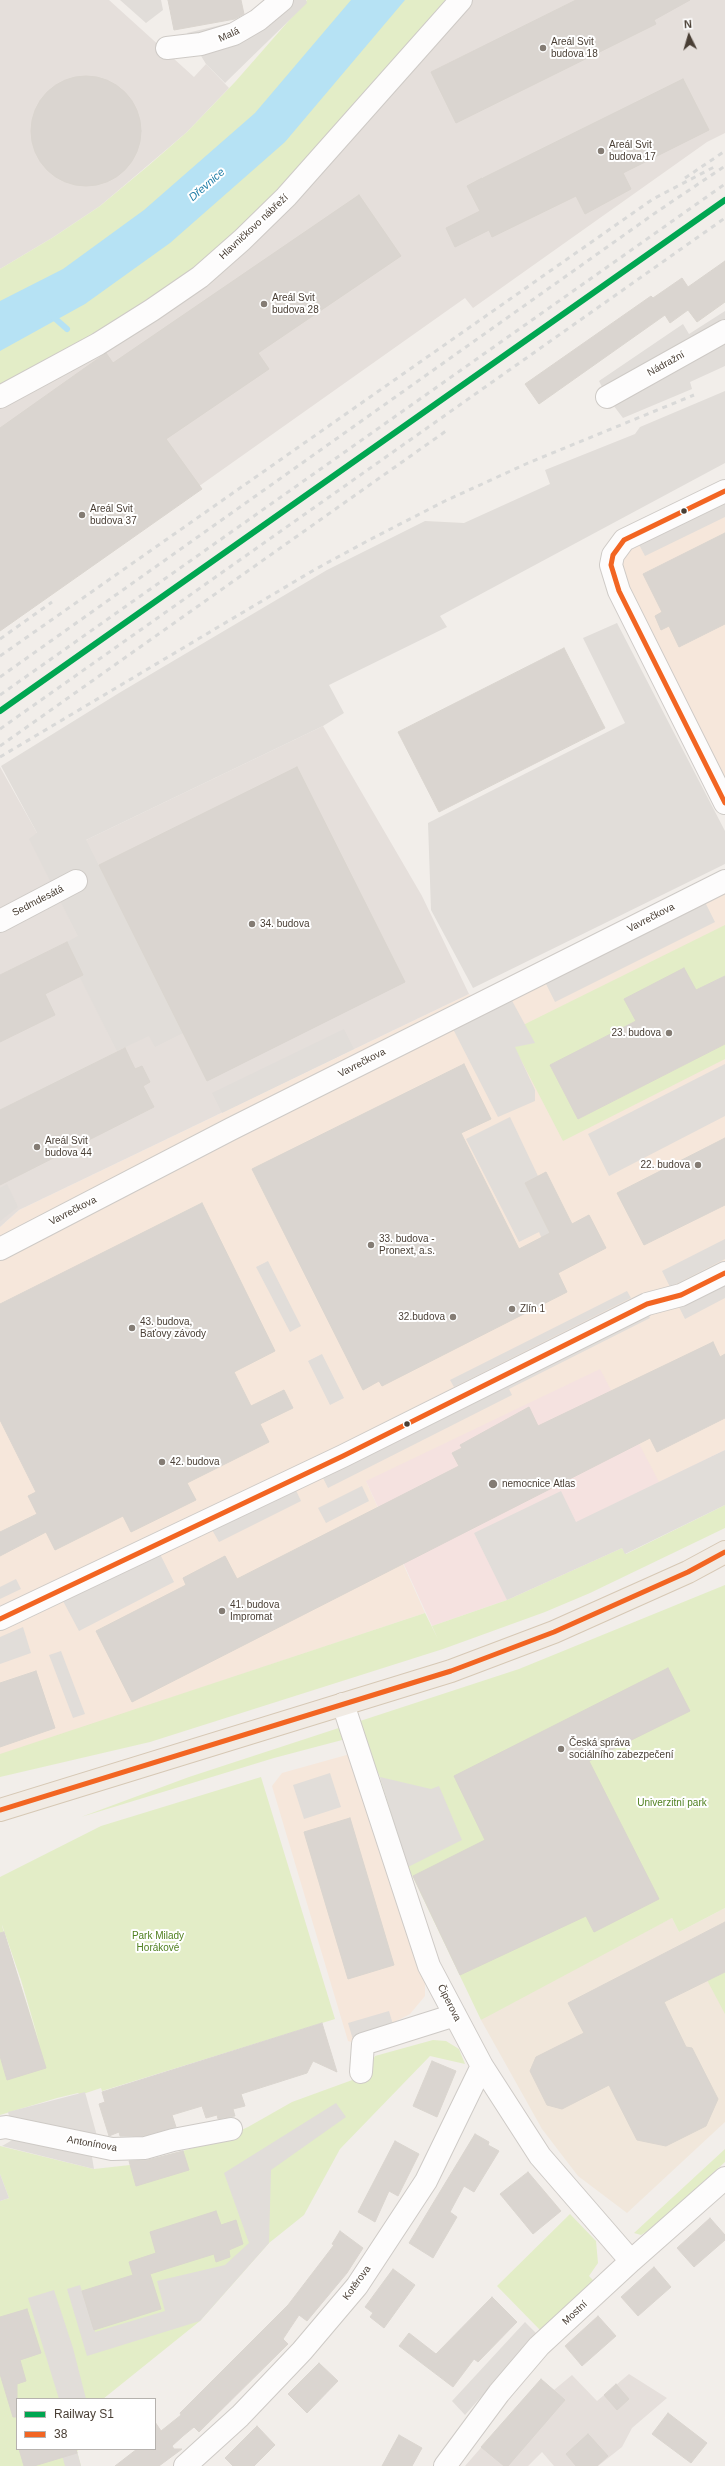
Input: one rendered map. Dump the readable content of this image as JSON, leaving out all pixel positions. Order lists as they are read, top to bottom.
{
  "streets": {
    "street": [
      "Malá",
      "Hlavničkovo nábřeží",
      "Nádražní",
      "Sedmdesátá",
      "Vavrečkova",
      "Čiperova",
      "Antonínova",
      "Kotěrova",
      "Mostní"
    ]
  },
  "crossings": [
    ["Čiperova", "Kotěrova"],
    ["Čiperova", "Mostní"]
  ],
  "water": ["Dřevnice"],
  "parks": ["Univerzitní park", "Park Milady Horákové"],
  "places": [
    "Areál Svit budova 18",
    "Areál Svit budova 17",
    "Areál Svit budova 28",
    "Areál Svit budova 37",
    "34. budova",
    "23. budova",
    "Areál Svit budova 44",
    "22. budova",
    "33. budova - Pronext, a.s.",
    "Zlín 1",
    "32.budova",
    "43. budova, Baťovy závody",
    "42. budova",
    "nemocnice Atlas",
    "41. budova Impromat",
    "Česká správa sociálního zabezpečení"
  ],
  "lines": ["rail line S1", "transit line 38"],
  "legend": ["Railway S1", "38"],
  "north": "top"
}
